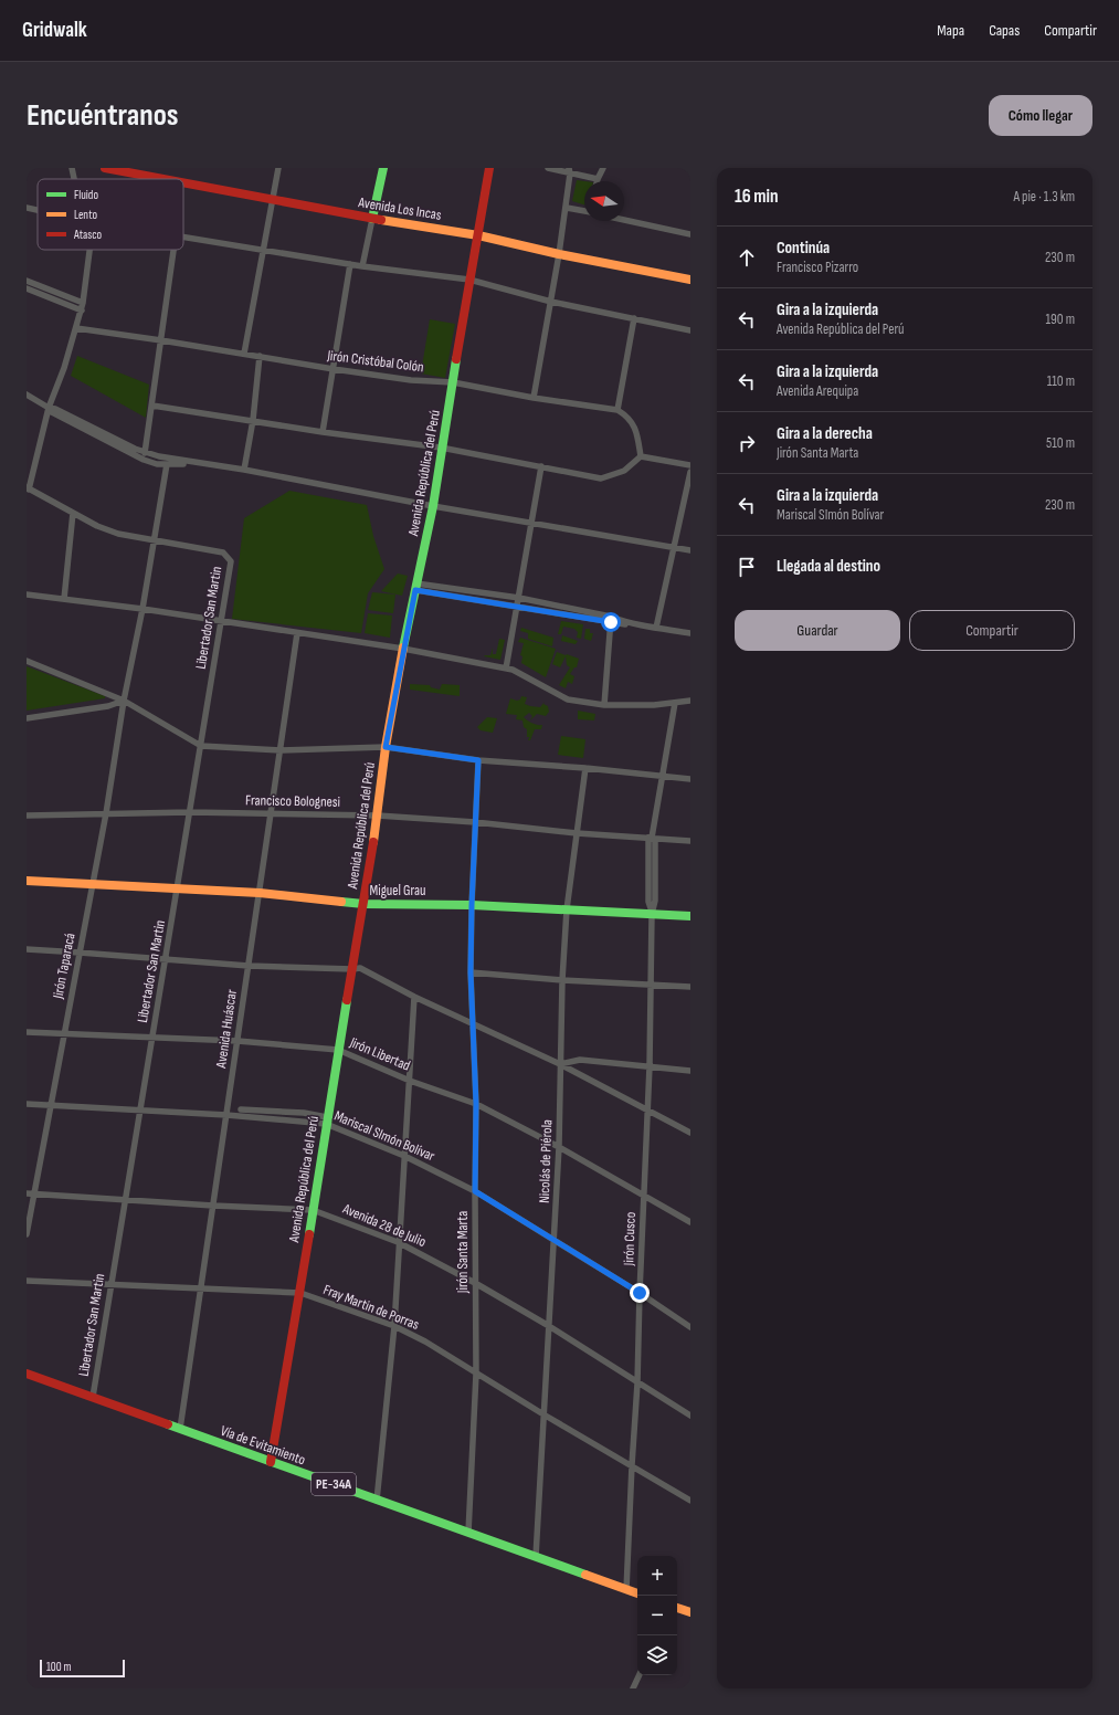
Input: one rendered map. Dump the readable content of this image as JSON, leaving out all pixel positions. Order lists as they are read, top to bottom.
{
  "streets": {
    "main road": [
      "Avenida Los Incas",
      "Avenida República del Perú",
      "Miguel Grau",
      "Vía de Evitamiento",
      "PE-34A"
    ],
    "street": [
      "Jirón Cristóbal Colón",
      "Libertador San Martin",
      "Francisco Bolognesi",
      "Jirón Taparacá",
      "Avenida Huáscar",
      "Jirón Libertad",
      "Mariscal SImón Bolívar",
      "Nicolás de Piérola",
      "Avenida 28 de Julio",
      "Jirón Cusco",
      "Jirón Santa Marta",
      "Fray Martin de Porras"
    ]
  },
  "crossings": [
    ["Avenida Los Incas", "Avenida República del Perú"],
    ["Jirón Cristóbal Colón", "Avenida República del Perú"],
    ["Avenida República del Perú", "Francisco Bolognesi"],
    ["Avenida República del Perú", "Miguel Grau"],
    ["Avenida República del Perú", "Jirón Libertad"],
    ["Avenida República del Perú", "Mariscal SImón Bolívar"],
    ["Avenida República del Perú", "Avenida 28 de Julio"],
    ["Avenida República del Perú", "Fray Martin de Porras"],
    ["Avenida República del Perú", "Vía de Evitamiento"],
    ["Libertador San Martin", "Francisco Bolognesi"],
    ["Libertador San Martin", "Miguel Grau"],
    ["Libertador San Martin", "Jirón Taparacá"],
    ["Libertador San Martin", "Jirón Libertad"],
    ["Libertador San Martin", "Mariscal SImón Bolívar"],
    ["Libertador San Martin", "Avenida 28 de Julio"],
    ["Libertador San Martin", "Fray Martin de Porras"],
    ["Libertador San Martin", "Vía de Evitamiento"],
    ["Francisco Bolognesi", "Jirón Taparacá"],
    ["Francisco Bolognesi", "Avenida Huáscar"],
    ["Francisco Bolognesi", "Nicolás de Piérola"],
    ["Francisco Bolognesi", "Jirón Cusco"],
    ["Francisco Bolognesi", "Jirón Santa Marta"],
    ["Miguel Grau", "Jirón Taparacá"],
    ["Miguel Grau", "Avenida Huáscar"],
    ["Miguel Grau", "Nicolás de Piérola"],
    ["Miguel Grau", "Jirón Cusco"],
    ["Miguel Grau", "Jirón Santa Marta"],
    ["Jirón Taparacá", "Jirón Libertad"],
    ["Jirón Taparacá", "Mariscal SImón Bolívar"],
    ["Jirón Taparacá", "Avenida 28 de Julio"],
    ["Avenida Huáscar", "Jirón Libertad"],
    ["Avenida Huáscar", "Mariscal SImón Bolívar"],
    ["Avenida Huáscar", "Avenida 28 de Julio"],
    ["Avenida Huáscar", "Fray Martin de Porras"],
    ["Avenida Huáscar", "Vía de Evitamiento"],
    ["Jirón Libertad", "Nicolás de Piérola"],
    ["Jirón Libertad", "Jirón Cusco"],
    ["Jirón Libertad", "Jirón Santa Marta"],
    ["Mariscal SImón Bolívar", "Nicolás de Piérola"],
    ["Mariscal SImón Bolívar", "Jirón Cusco"],
    ["Mariscal SImón Bolívar", "Jirón Santa Marta"],
    ["Nicolás de Piérola", "Avenida 28 de Julio"],
    ["Nicolás de Piérola", "Fray Martin de Porras"],
    ["Nicolás de Piérola", "Vía de Evitamiento"],
    ["Avenida 28 de Julio", "Jirón Cusco"],
    ["Avenida 28 de Julio", "Jirón Santa Marta"],
    ["Jirón Cusco", "Fray Martin de Porras"],
    ["Jirón Cusco", "Vía de Evitamiento"],
    ["Jirón Santa Marta", "Fray Martin de Porras"],
    ["Jirón Santa Marta", "Vía de Evitamiento"]
  ],
  "legend": ["Fluido", "Lento", "Atasco"],
  "scale_bar": "100 m",
  "north": "left",
  "page": {
    "header": "Gridwalk",
    "nav": ["Mapa", "Capas", "Compartir"],
    "buttons": [
      "Cómo llegar",
      ["Guardar", "Compartir"]
    ],
    "title": "Encuéntranos",
    "heading": ["16 min", "A pie · 1.3 km"],
    "list": [
      ["Continúa", "Francisco Pizarro", "230 m"],
      ["Gira a la izquierda", "Avenida República del Perú", "190 m"],
      ["Gira a la izquierda", "Avenida Arequipa", "110 m"],
      ["Gira a la derecha", "Jirón Santa Marta", "510 m"],
      ["Gira a la izquierda", "Mariscal SImón Bolívar", "230 m"],
      "Llegada al destino"
    ],
    "map_buttons": ["+", "−"],
    "scale": "100 m"
  }
}
